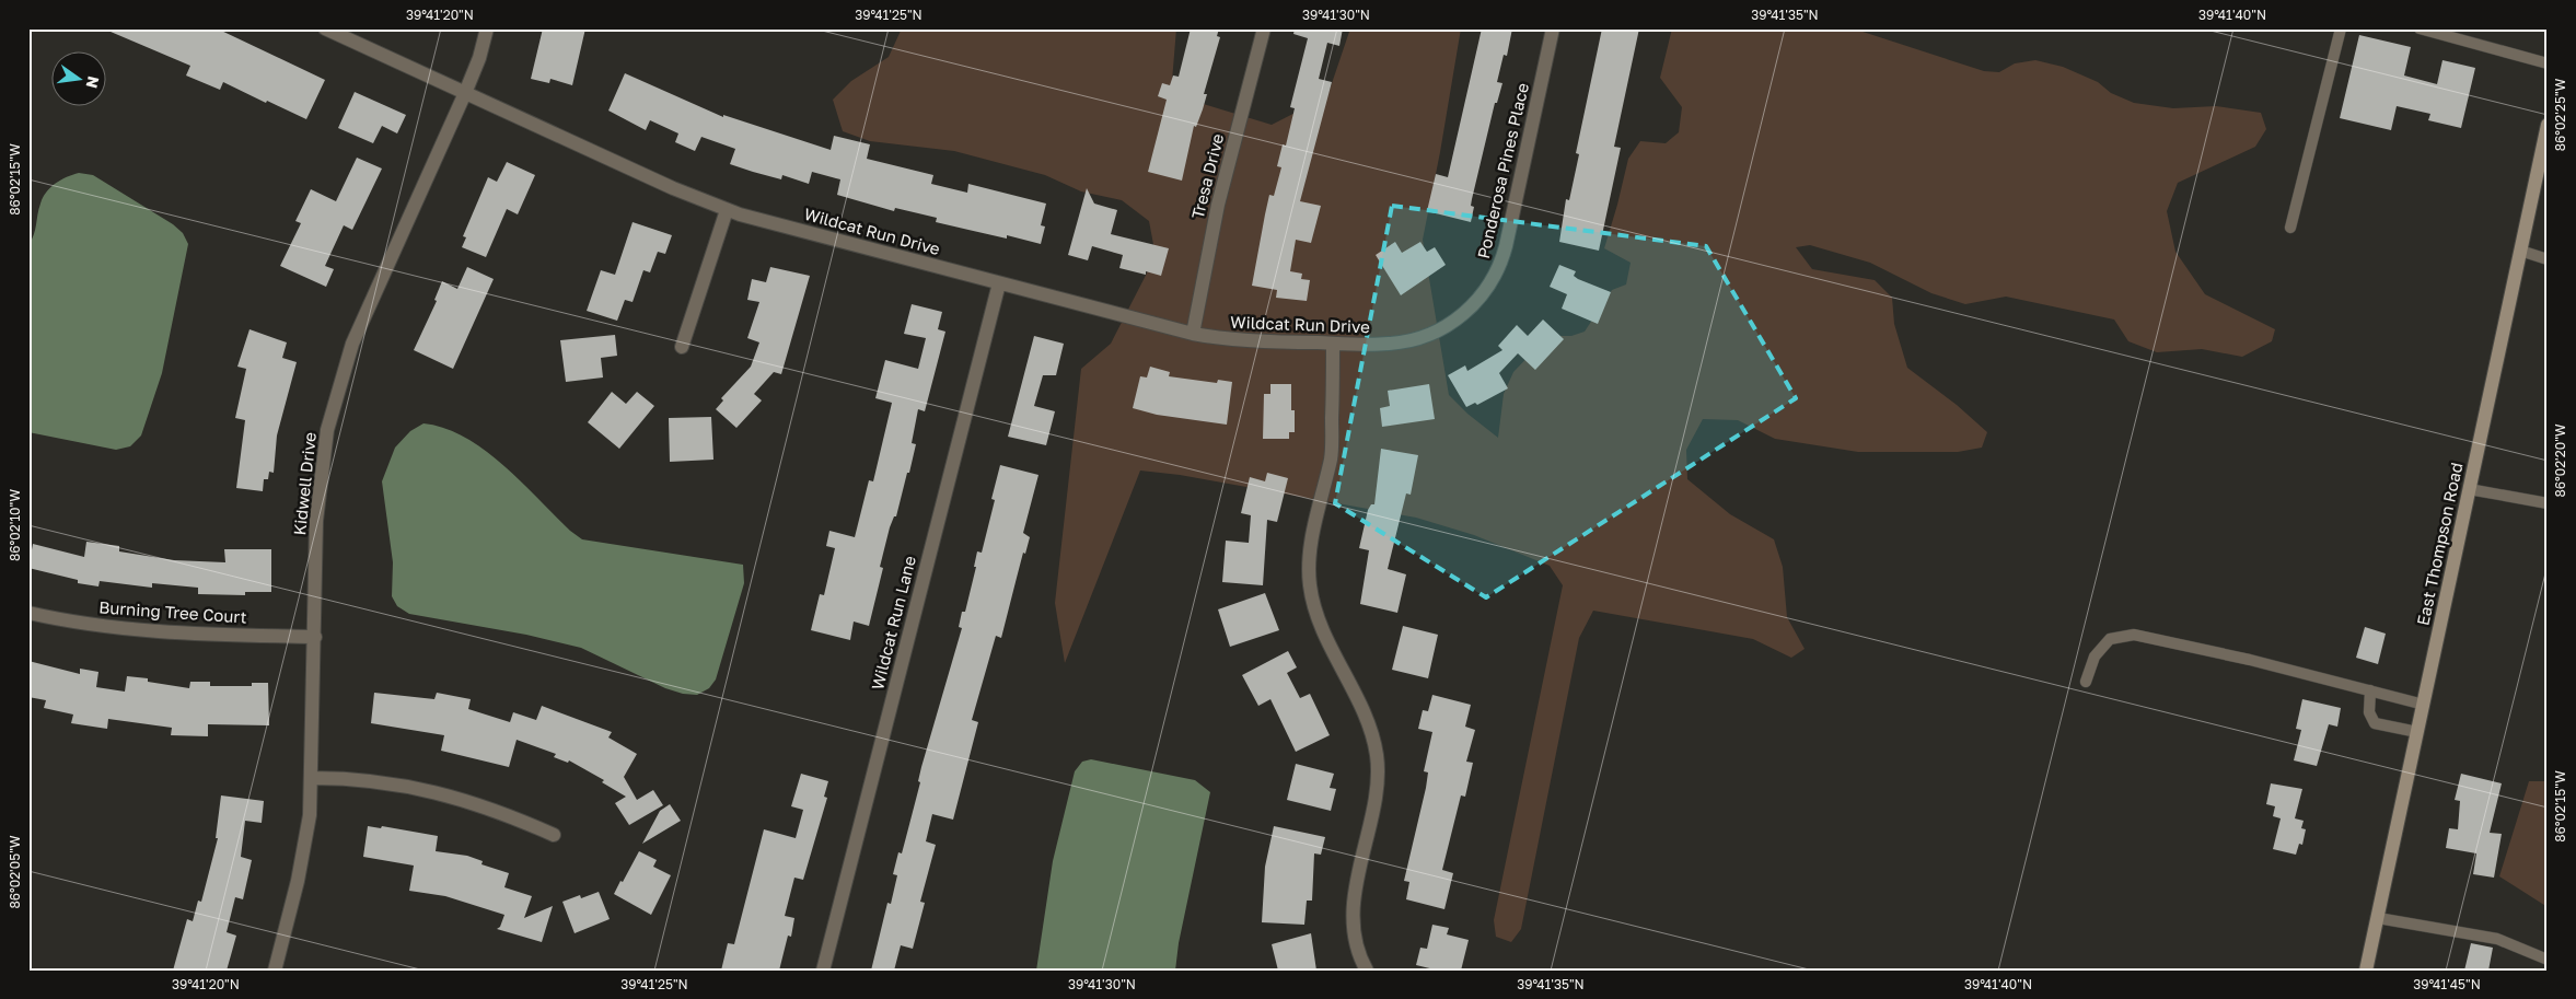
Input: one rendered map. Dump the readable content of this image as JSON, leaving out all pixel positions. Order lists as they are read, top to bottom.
{
  "streets": {
    "main road": ["East Thompson Road"],
    "street": [
      "Ponderosa Pines Place",
      "Tresa Drive",
      "Wildcat Run Drive",
      "Kidwell Drive",
      "Burning Tree Court",
      "Wildcat Run Lane"
    ]
  },
  "crossings": [
    ["Ponderosa Pines Place", "Wildcat Run Drive"],
    ["Tresa Drive", "Wildcat Run Drive"],
    ["Wildcat Run Drive", "Kidwell Drive"],
    ["Wildcat Run Drive", "Wildcat Run Lane"],
    ["Kidwell Drive", "Burning Tree Court"]
  ],
  "north": "right",
  "coordinates": [
    "39°41'20\"N",
    "39°41'25\"N",
    "39°41'30\"N",
    "39°41'35\"N",
    "39°41'40\"N",
    "86°02'25\"W",
    "86°02'15\"W",
    "86°02'20\"W",
    "86°02'10\"W",
    "86°02'05\"W",
    "39°41'45\"N"
  ]
}
